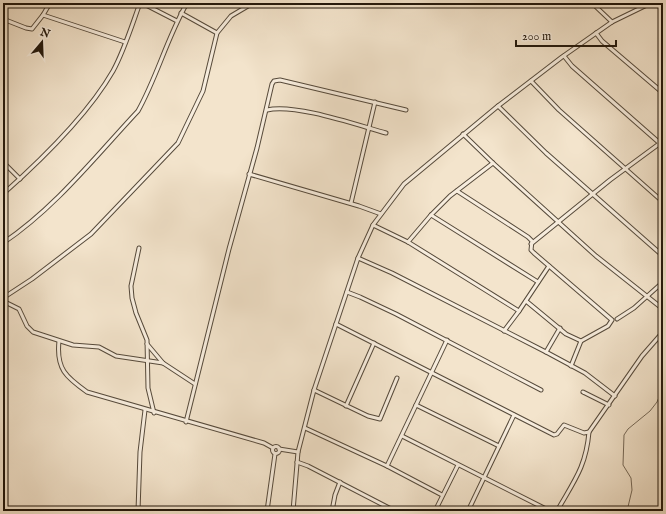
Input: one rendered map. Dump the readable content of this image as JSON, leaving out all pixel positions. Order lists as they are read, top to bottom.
{
  "scale_bar": "200 m",
  "north": "top"
}
